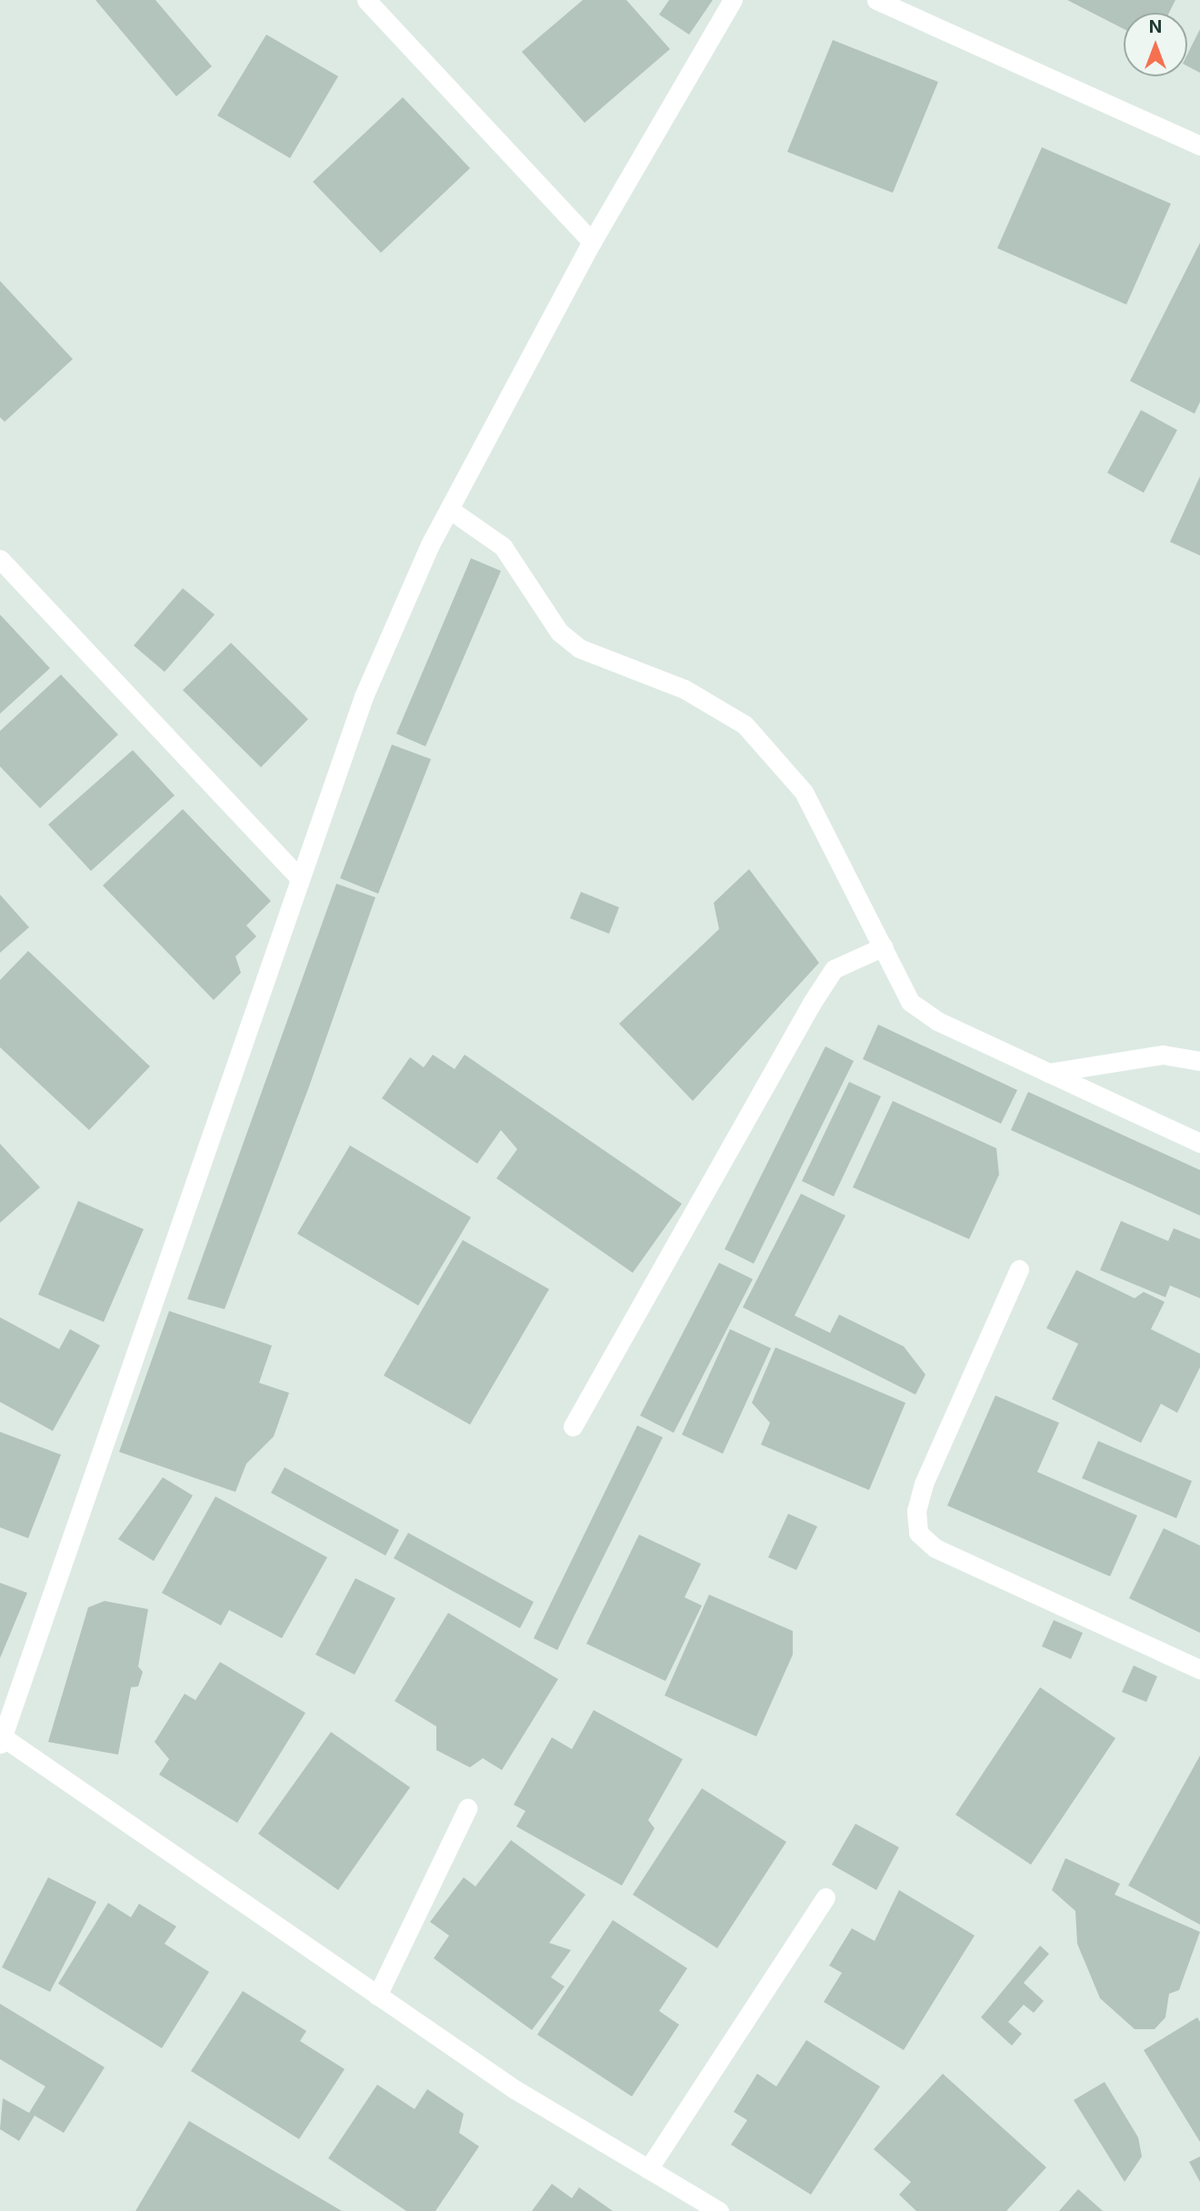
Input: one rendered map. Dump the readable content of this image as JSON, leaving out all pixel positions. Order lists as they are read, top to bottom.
{
  "north": "top"
}
